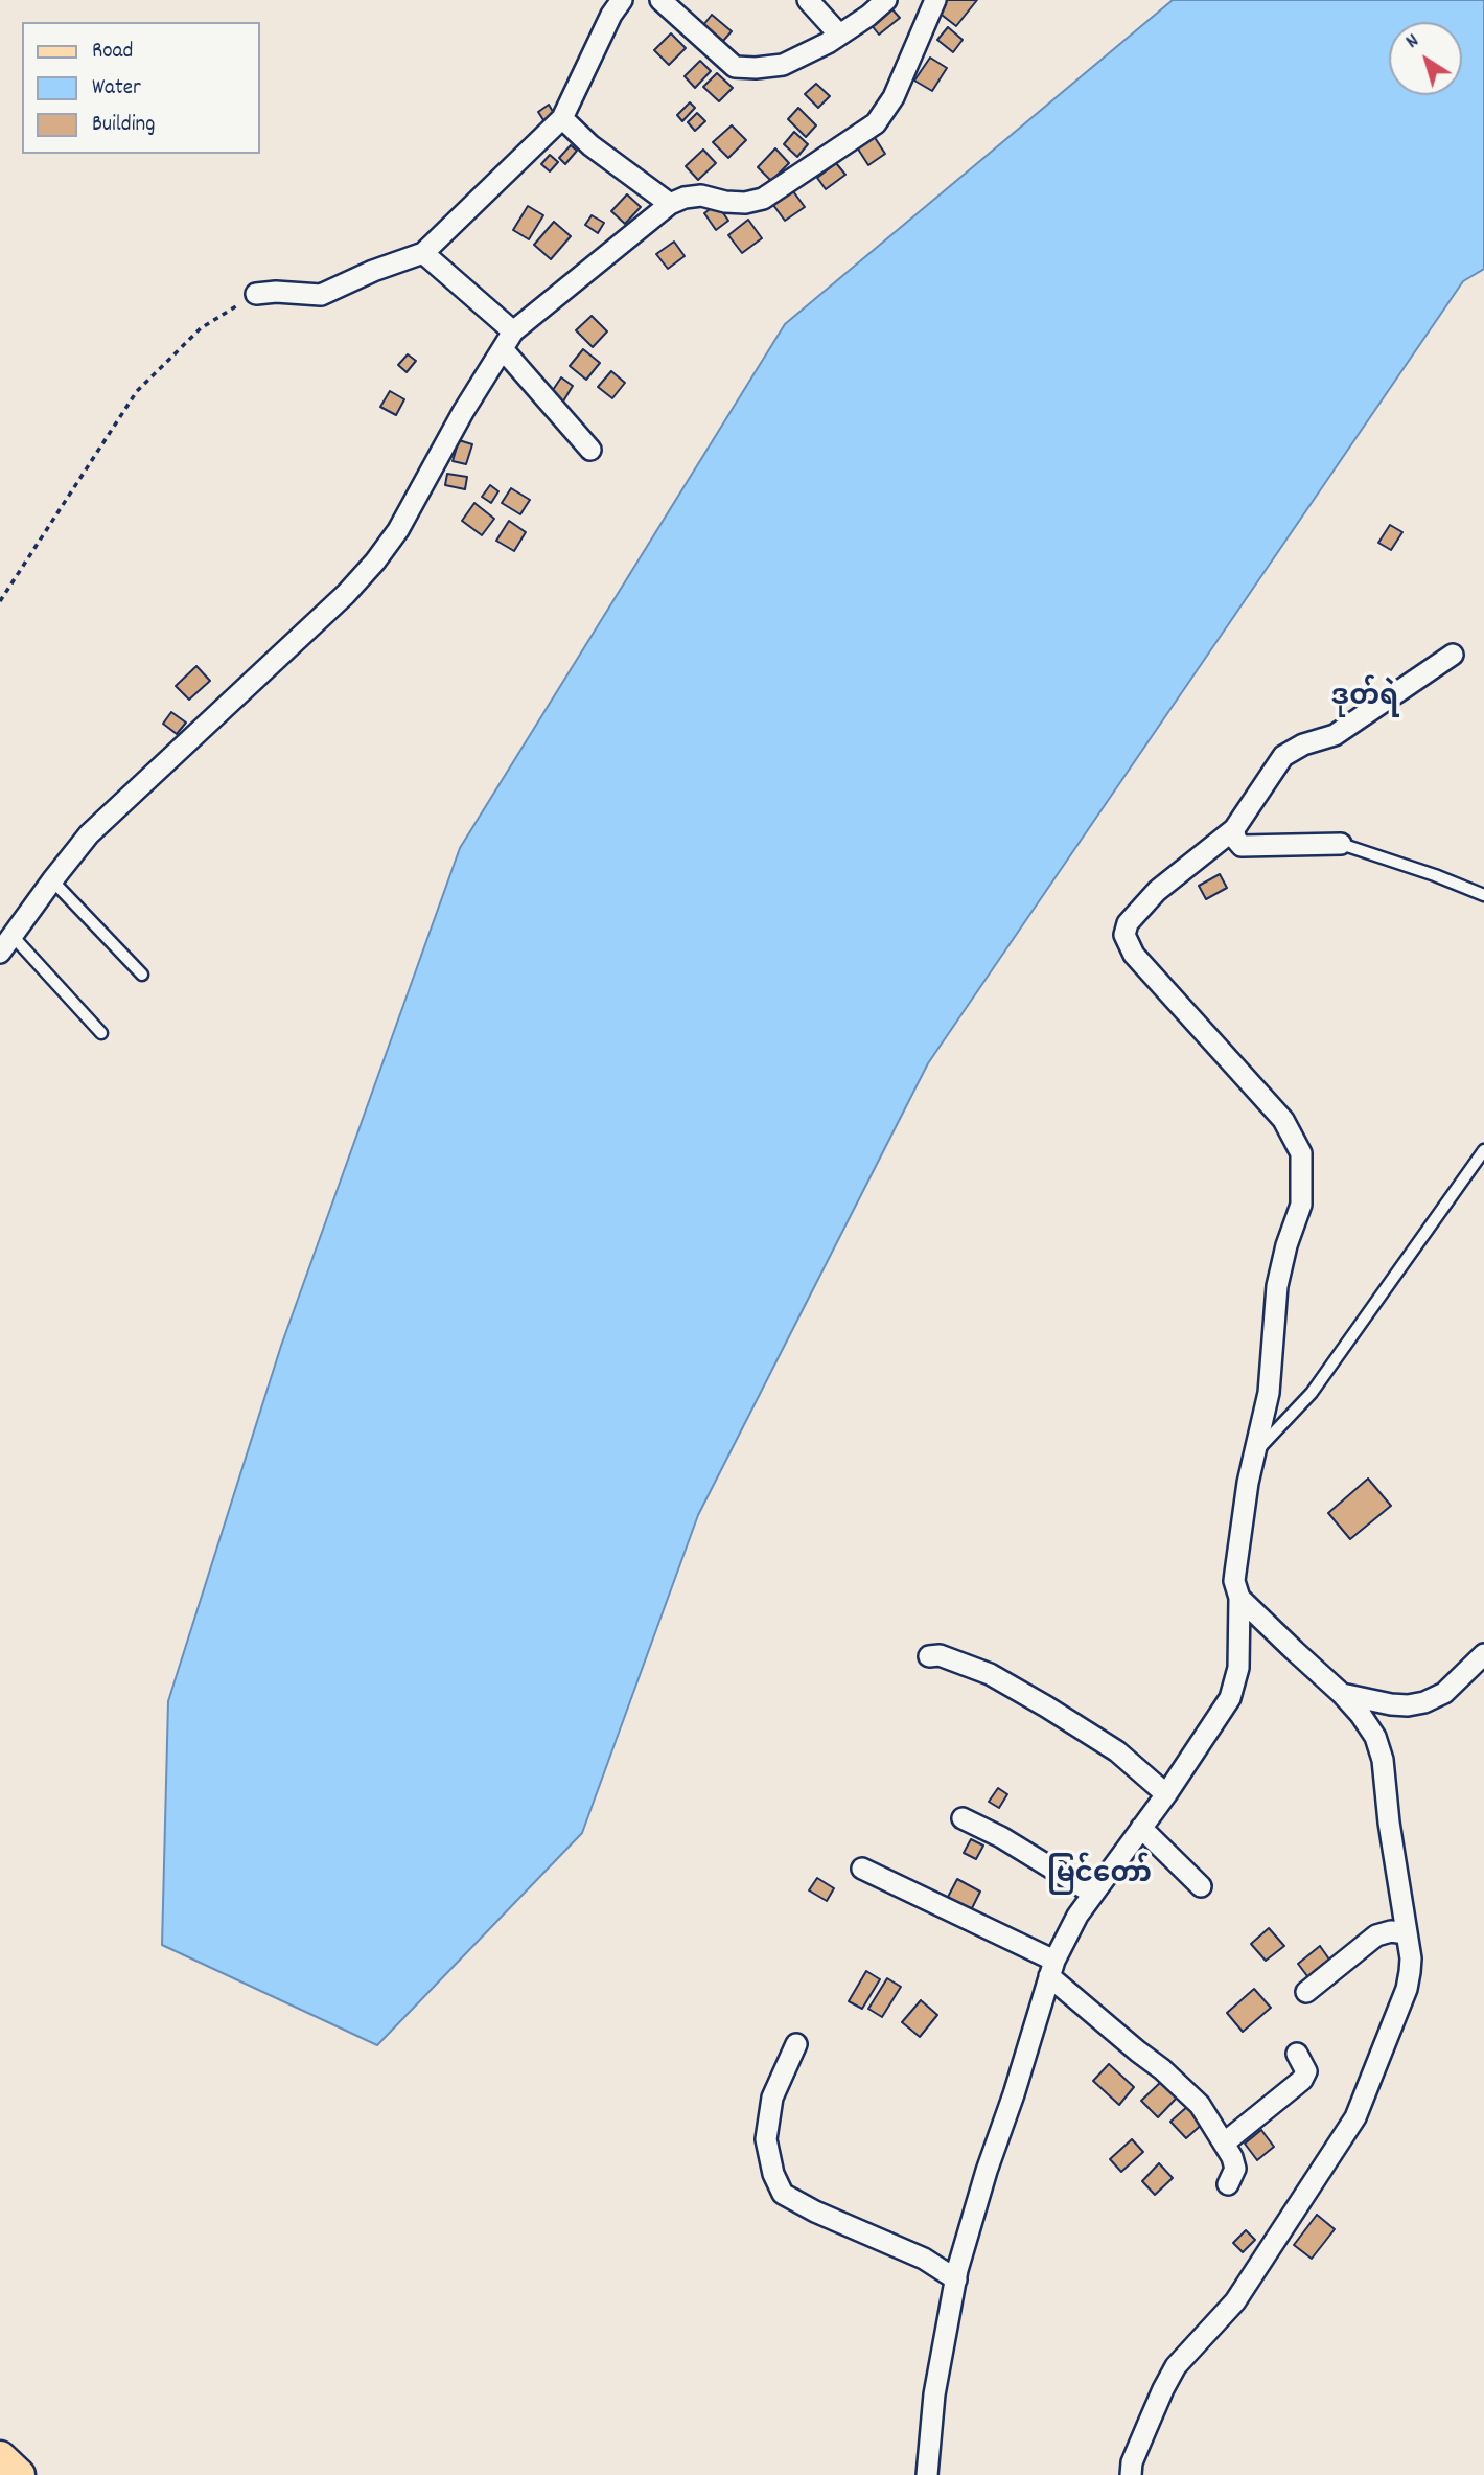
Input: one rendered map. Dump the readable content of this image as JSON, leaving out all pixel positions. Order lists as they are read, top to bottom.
{
  "districts": ["ဒုတ်ရဲ", "မြင်တော်"],
  "legend": ["Road", "Water", "Building"],
  "north": "top left"
}
